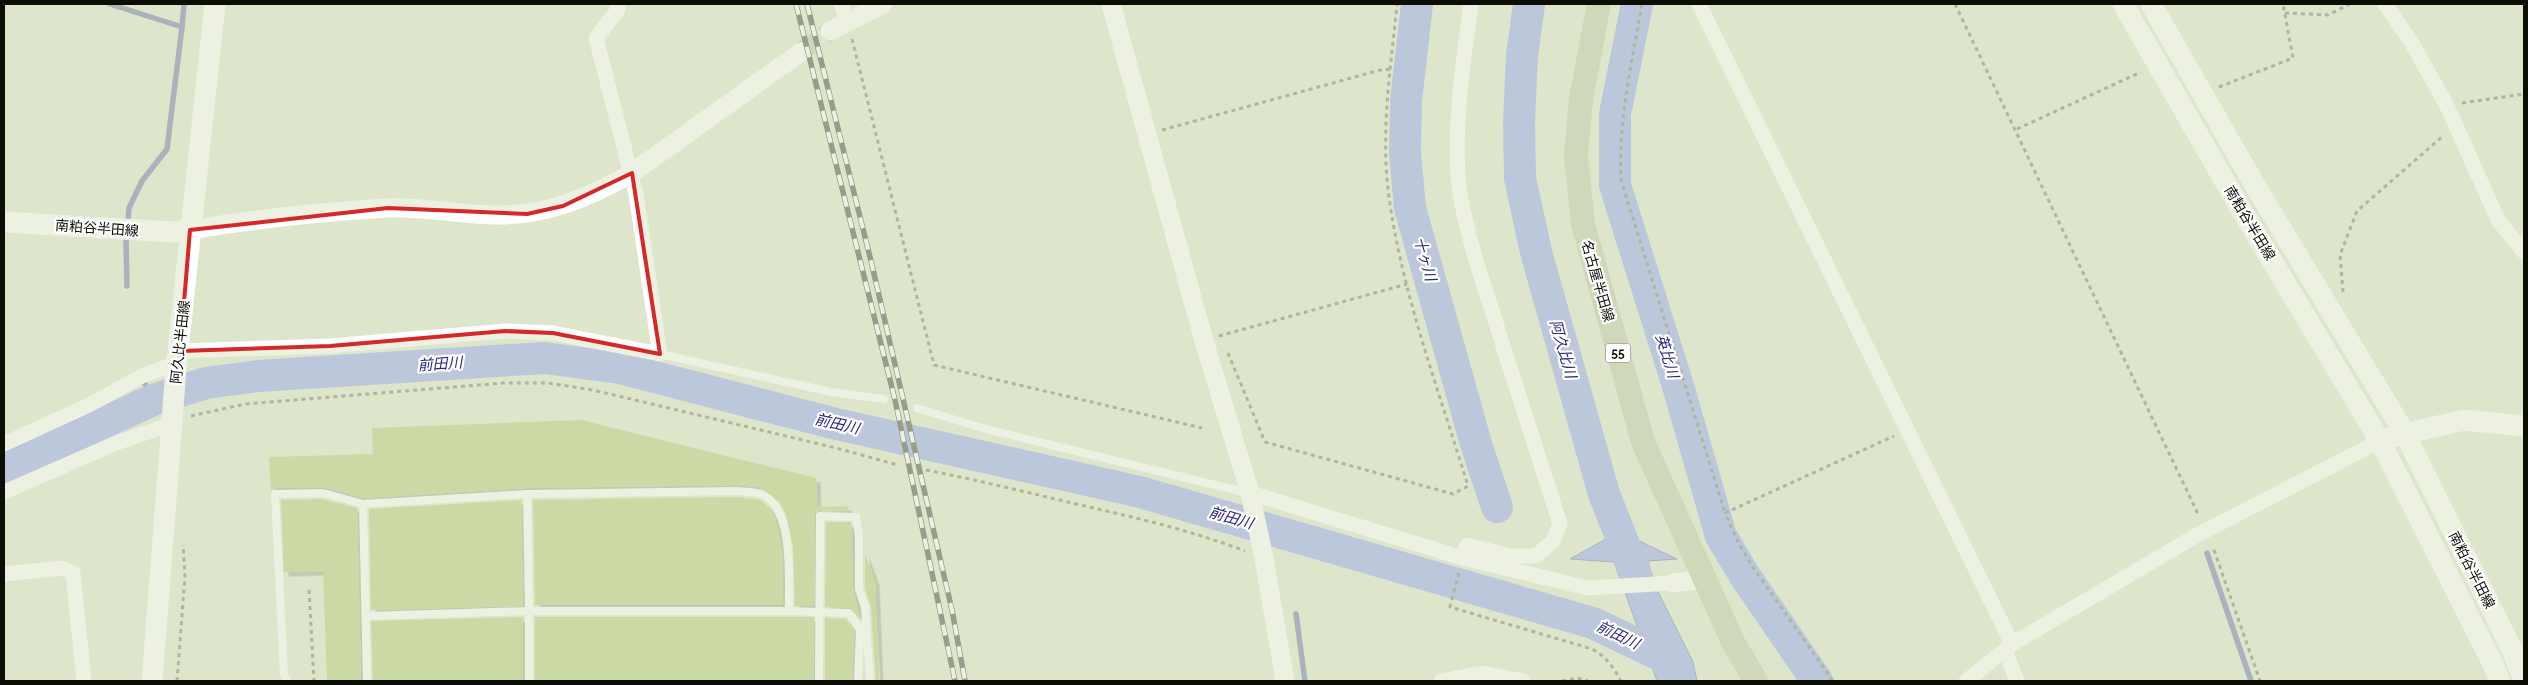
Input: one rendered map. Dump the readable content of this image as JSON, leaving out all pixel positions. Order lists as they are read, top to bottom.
{
  "streets": {
    "main road": [
      "南粕谷半田線",
      "名古屋半田線",
      "阿久比半田線",
      "55"
    ]
  },
  "crossings": [
    ["南粕谷半田線", "阿久比半田線"]
  ],
  "water": [
    "十ヶ川",
    "阿久比川",
    "英比川",
    "前田川"
  ]
}
